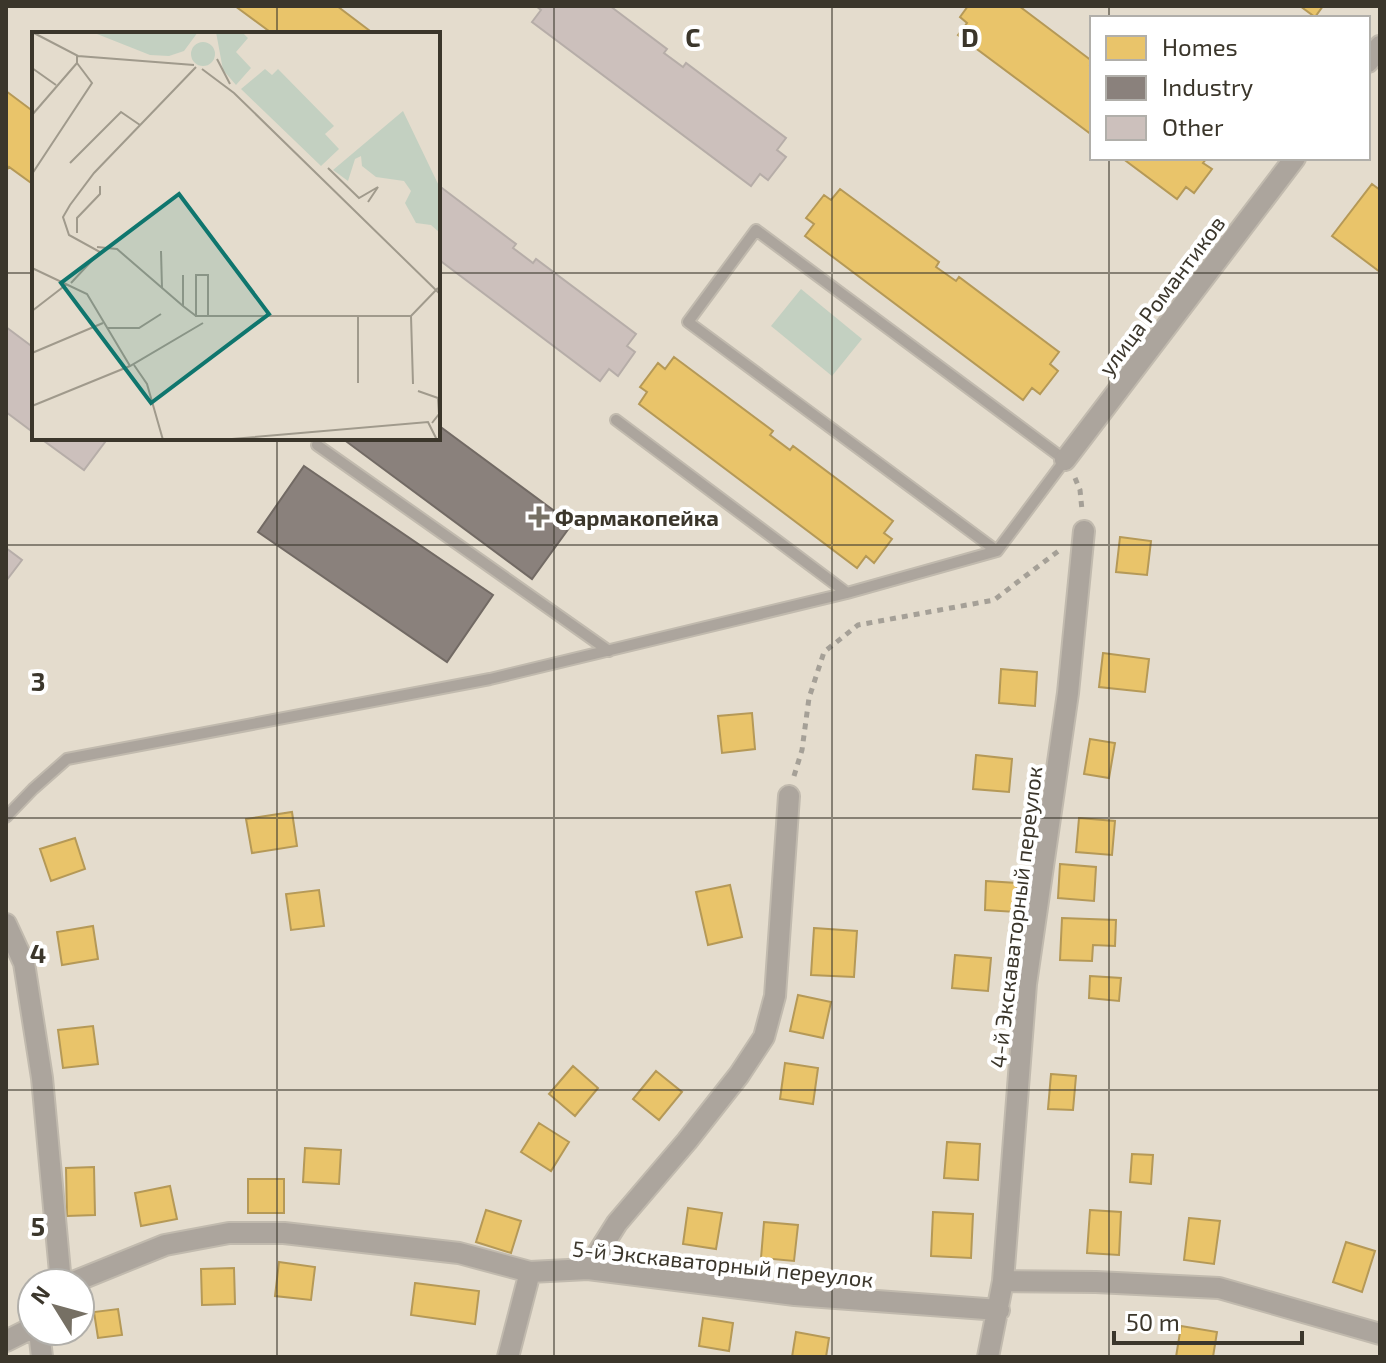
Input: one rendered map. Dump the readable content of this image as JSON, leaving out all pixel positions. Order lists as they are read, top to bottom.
{
  "streets": {
    "street": ["улица Романтиков", "4-й Экскаваторный переулок", "5-й Экскаваторный переулок"]
  },
  "crossings": [
    ["4-й Экскаваторный переулок", "5-й Экскаваторный переулок"]
  ],
  "places": {
    "health": ["Фармакопейка"]
  },
  "legend": ["Homes", "Industry", "Other"],
  "scale_bar": "50 m",
  "north": "top left",
  "grid": {
    "columns": ["C", "D"],
    "rows": ["3", "4", "5"]
  }
}
